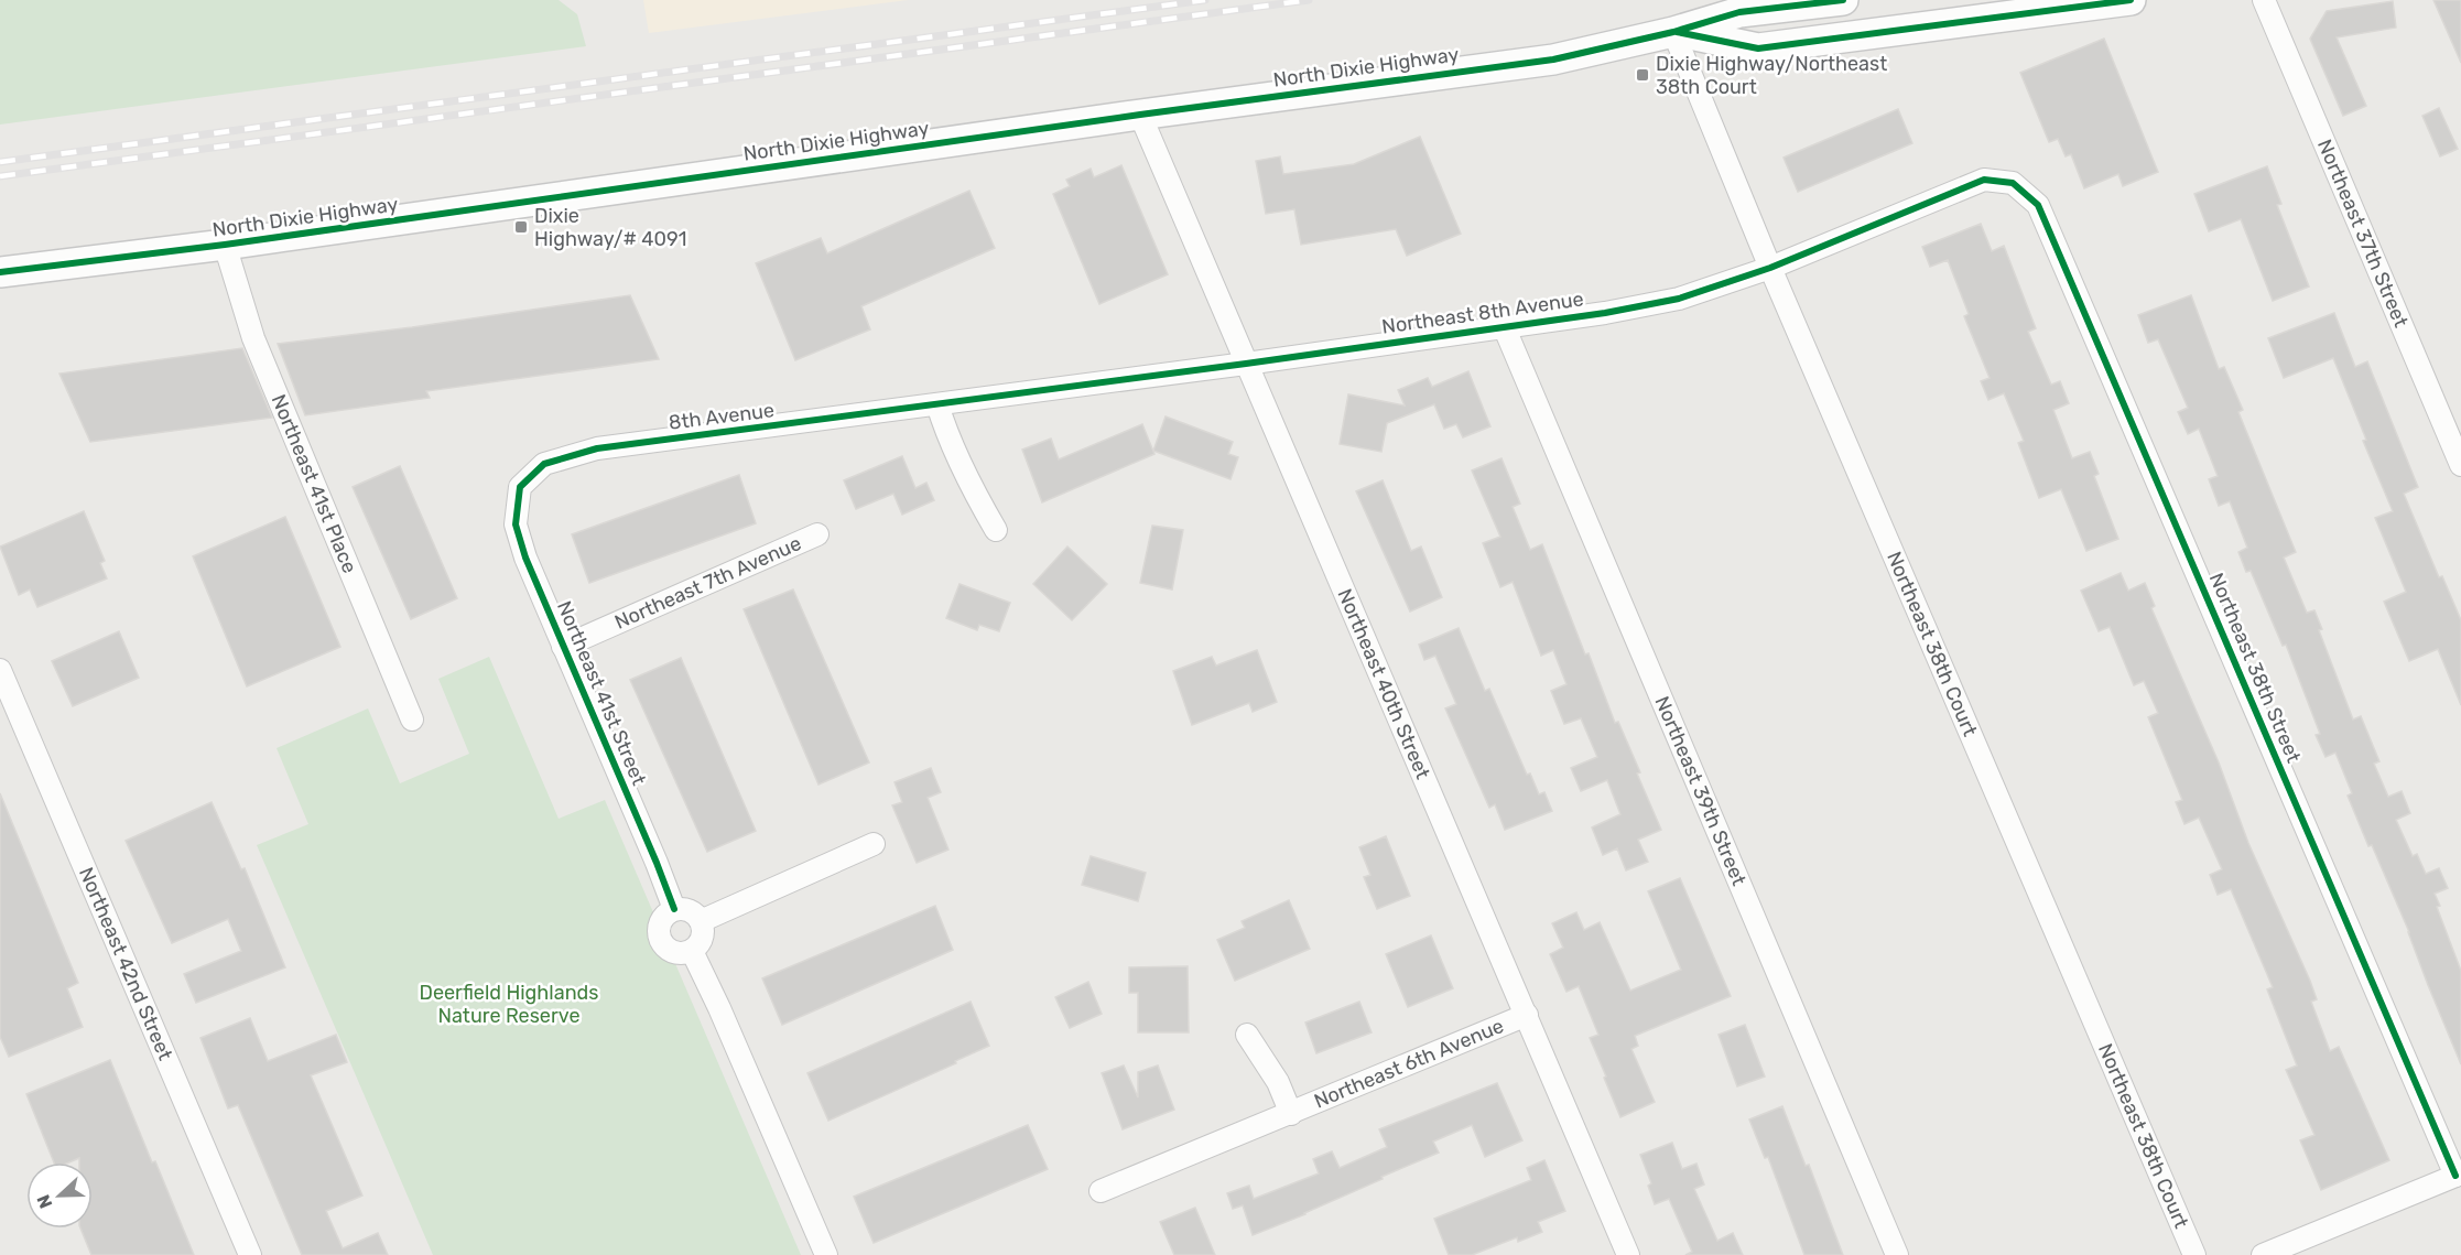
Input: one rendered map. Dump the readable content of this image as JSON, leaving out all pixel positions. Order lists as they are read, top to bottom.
{
  "streets": {
    "main road": ["North Dixie Highway"],
    "street": [
      "Northeast 37th Street",
      "Northeast 8th Avenue",
      "8th Avenue",
      "Northeast 41st Place",
      "Northeast 7th Avenue",
      "Northeast 38th Court",
      "Northeast 38th Street",
      "Northeast 40th Street",
      "Northeast 41st Street",
      "Northeast 39th Street",
      "Northeast 42nd Street",
      "Northeast 6th Avenue"
    ]
  },
  "crossings": [
    ["North Dixie Highway", "Northeast 41st Place"],
    ["North Dixie Highway", "Northeast 38th Court"],
    ["North Dixie Highway", "Northeast 40th Street"],
    ["Northeast 8th Avenue", "8th Avenue"],
    ["Northeast 8th Avenue", "Northeast 38th Court"],
    ["Northeast 8th Avenue", "Northeast 38th Street"],
    ["Northeast 8th Avenue", "Northeast 40th Street"],
    ["Northeast 8th Avenue", "Northeast 39th Street"],
    ["8th Avenue", "Northeast 41st Street"],
    ["Northeast 7th Avenue", "Northeast 41st Street"],
    ["Northeast 40th Street", "Northeast 6th Avenue"]
  ],
  "parks": ["Deerfield Highlands Nature Reserve"],
  "places": {
    "transit": ["Dixie Highway/Northeast 38th Court", "Dixie Highway/# 4091"]
  },
  "north": "left"
}
